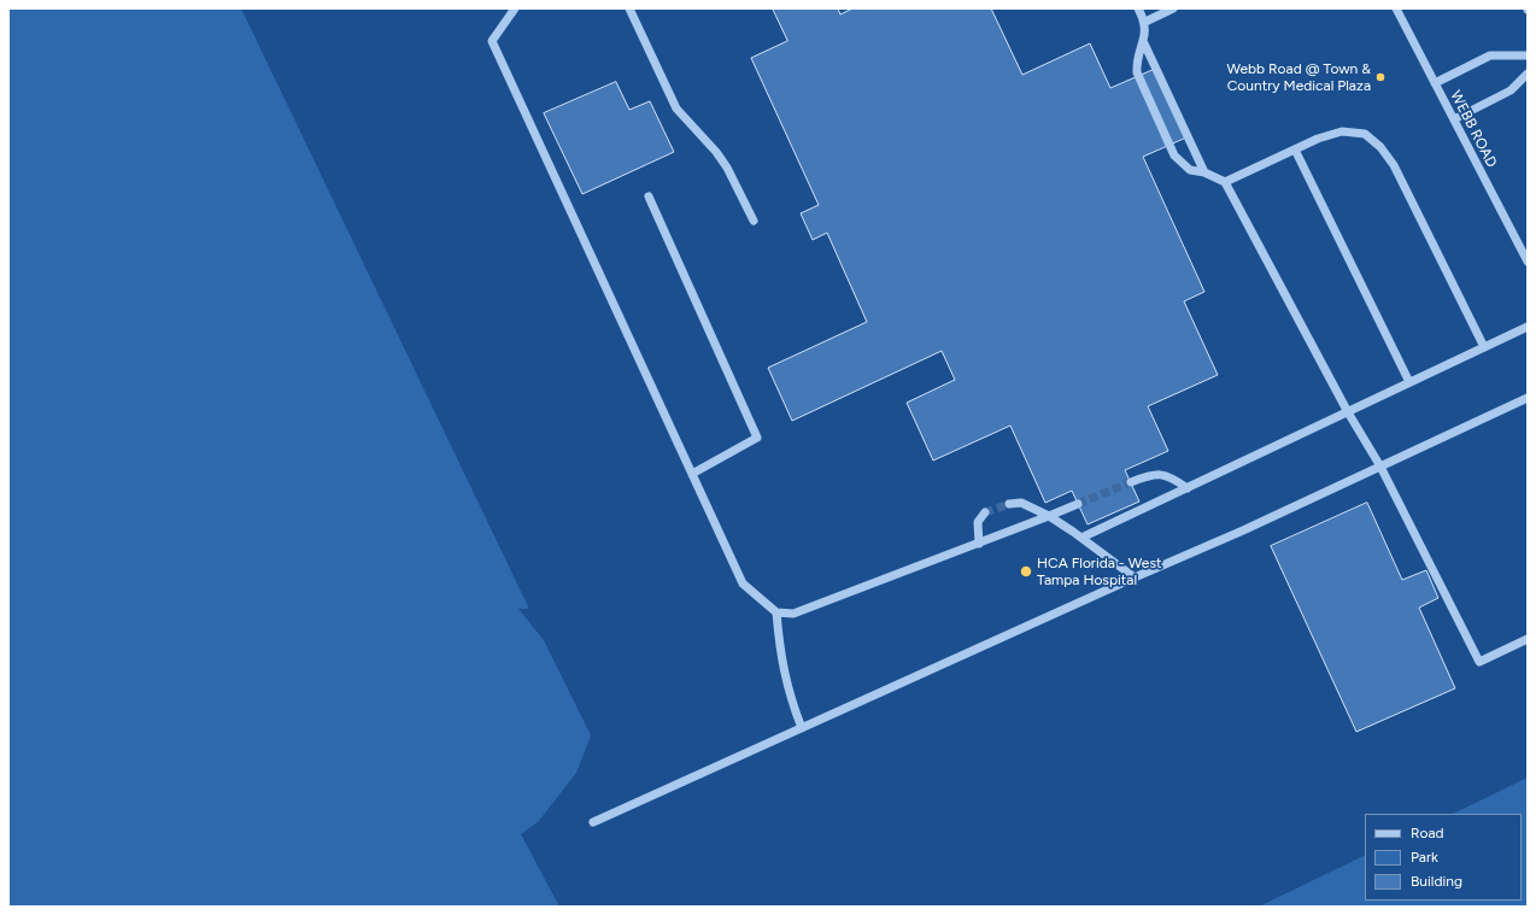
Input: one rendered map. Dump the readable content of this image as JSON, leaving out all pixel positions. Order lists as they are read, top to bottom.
{
  "streets": {
    "street": ["WEBB ROAD"]
  },
  "places": ["Webb Road @ Town & Country Medical Plaza", "HCA Florida - West Tampa Hospital"],
  "legend": ["Road", "Park", "Building"]
}
